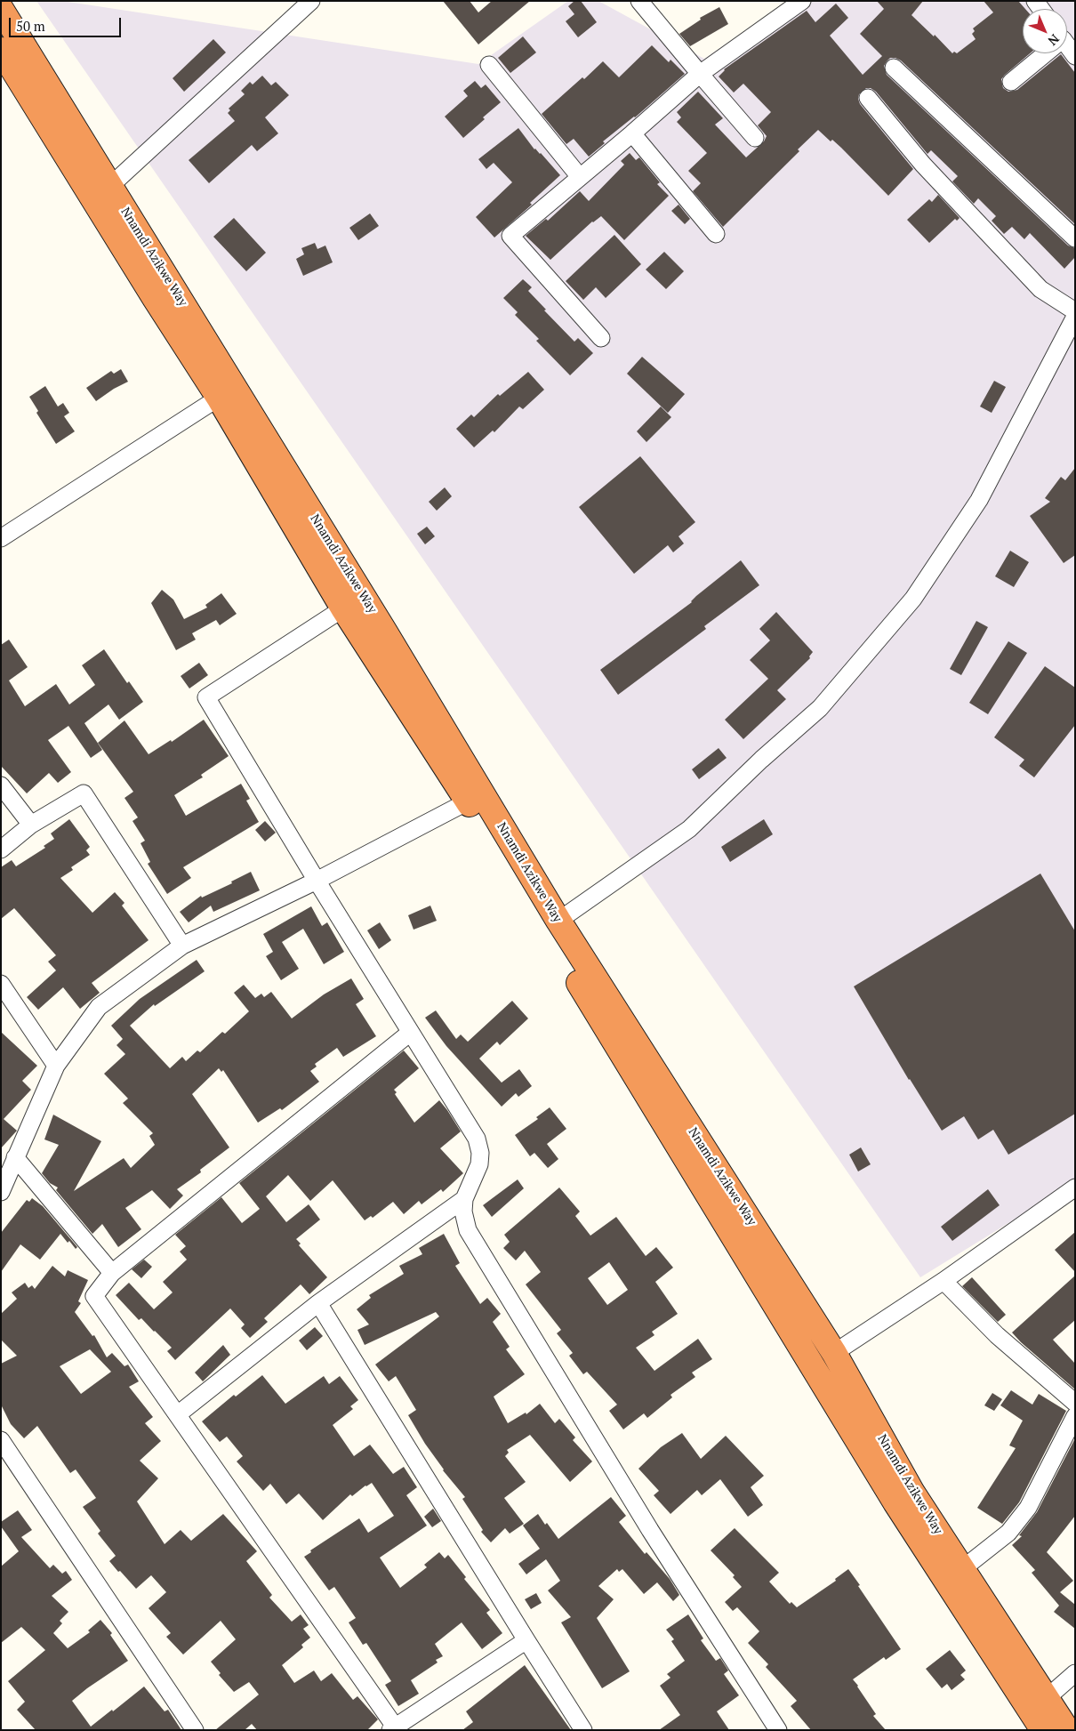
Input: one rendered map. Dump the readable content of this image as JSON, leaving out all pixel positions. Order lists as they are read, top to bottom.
{
  "streets": {
    "highway": ["Nnamdi Azikwe Way"]
  },
  "scale_bar": "50 m",
  "north": "bottom right"
}
